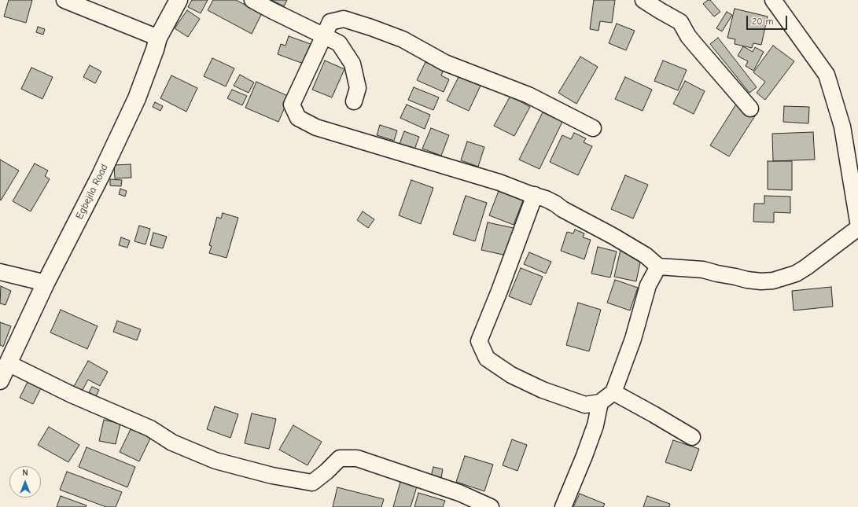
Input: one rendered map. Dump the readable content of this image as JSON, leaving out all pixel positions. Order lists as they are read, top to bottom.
{
  "streets": {
    "street": ["Egbejila Road"]
  },
  "scale_bar": "20 m",
  "north": "top"
}
